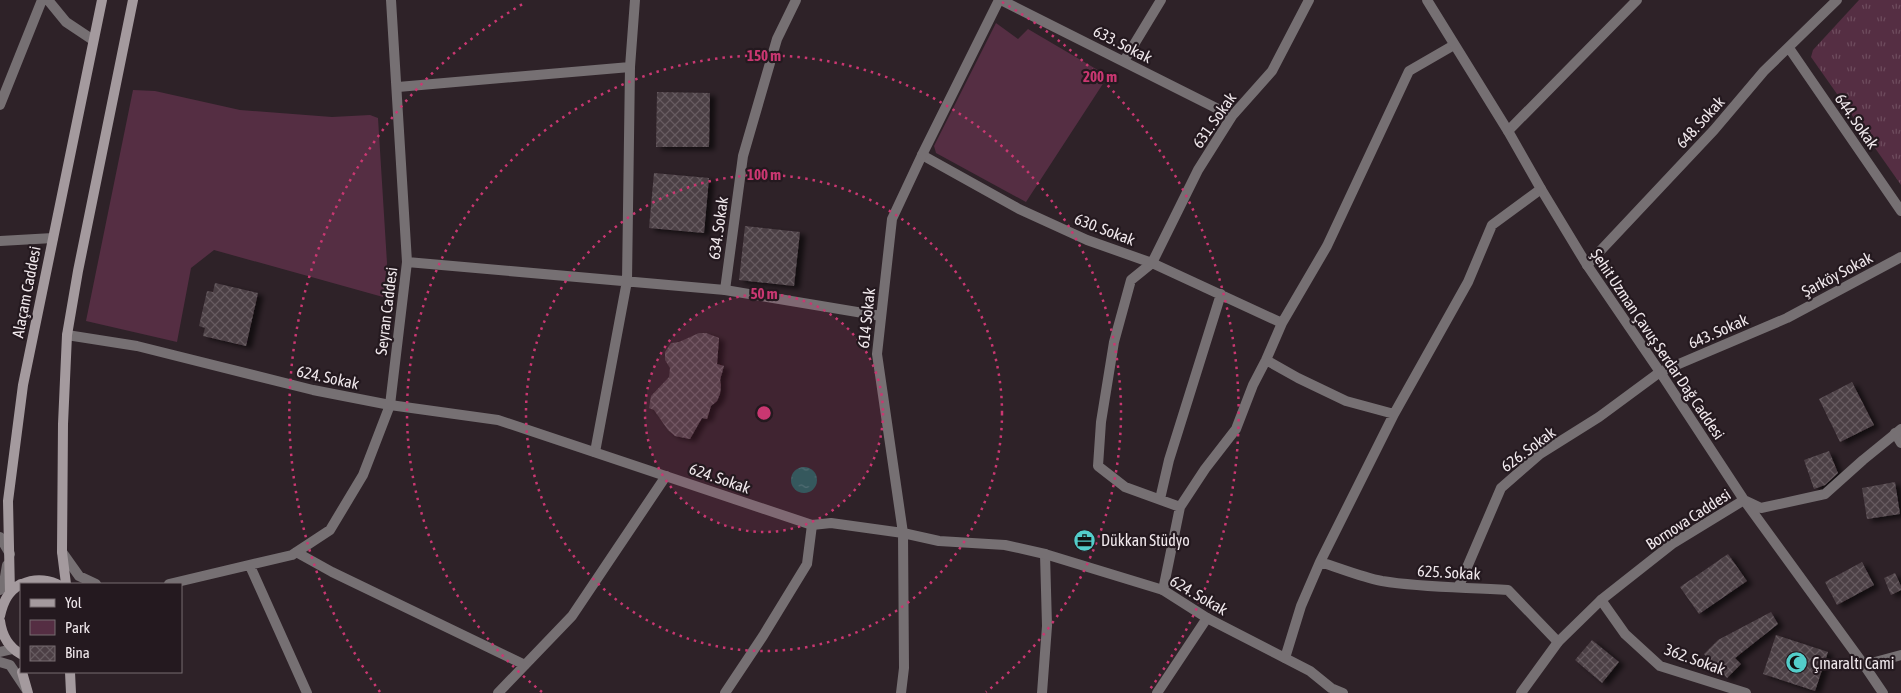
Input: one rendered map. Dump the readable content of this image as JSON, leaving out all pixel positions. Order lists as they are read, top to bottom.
{
  "streets": {
    "main road": ["Alaçam Caddesi"],
    "street": [
      "633. Sokak",
      "631. Sokak",
      "644. Sokak",
      "648. Sokak",
      "634. Sokak",
      "630. Sokak",
      "Şarköy Sokak",
      "Seyran Caddesi",
      "614 Sokak",
      "643. Sokak",
      "Şehit Uzman Çavuş Serdar Dağ Caddesi",
      "624. Sokak",
      "626. Sokak",
      "Bornova Caddesi",
      "625. Sokak",
      "362. Sokak"
    ]
  },
  "crossings": [
    ["633. Sokak", "631. Sokak"],
    ["633. Sokak", "614 Sokak"],
    ["631. Sokak", "630. Sokak"],
    ["644. Sokak", "648. Sokak"],
    ["648. Sokak", "Şehit Uzman Çavuş Serdar Dağ Caddesi"],
    ["630. Sokak", "614 Sokak"],
    ["Şarköy Sokak", "643. Sokak"],
    ["Seyran Caddesi", "624. Sokak"],
    ["614 Sokak", "624. Sokak"],
    ["643. Sokak", "Şehit Uzman Çavuş Serdar Dağ Caddesi"],
    ["643. Sokak", "626. Sokak"],
    ["Şehit Uzman Çavuş Serdar Dağ Caddesi", "626. Sokak"],
    ["Şehit Uzman Çavuş Serdar Dağ Caddesi", "Bornova Caddesi"],
    ["626. Sokak", "625. Sokak"],
    ["Bornova Caddesi", "625. Sokak"],
    ["Bornova Caddesi", "362. Sokak"]
  ],
  "places": {
    "office": ["Dükkan Stüdyo"],
    "mosque": ["Çınaraltı Cami"]
  },
  "legend": ["Yol", "Park", "Bina"],
  "rings": [
    "150 m",
    "200 m",
    "100 m",
    "50 m"
  ]
}
